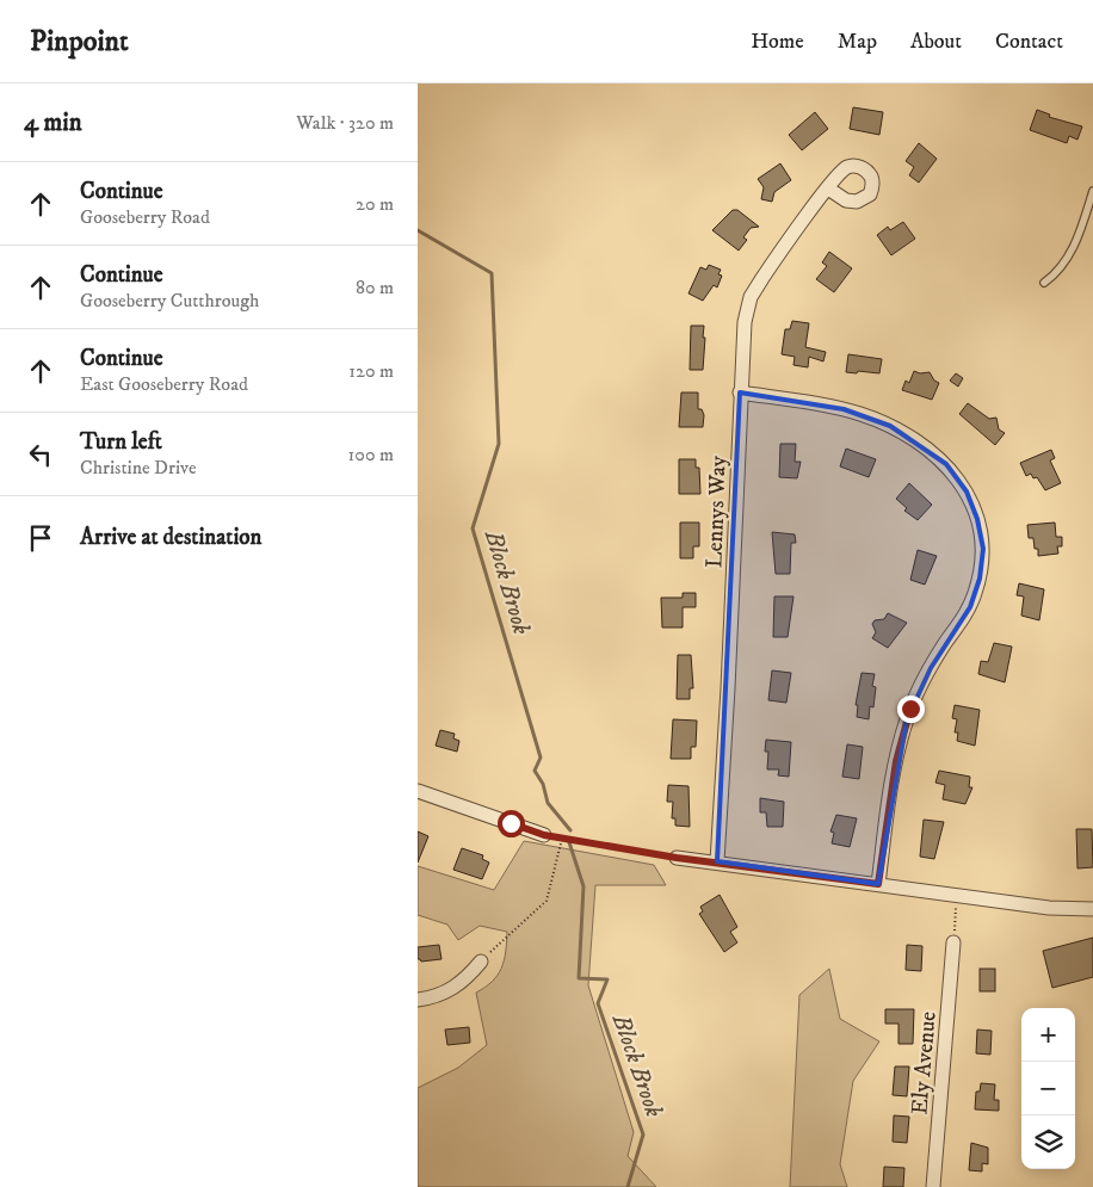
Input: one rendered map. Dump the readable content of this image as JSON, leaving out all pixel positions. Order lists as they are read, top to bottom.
{
  "streets": {
    "street": ["Lennys Way", "Ely Avenue"]
  },
  "water": ["Block Brook"],
  "page": {
    "header": "Pinpoint",
    "nav": [
      "Home",
      "Map",
      "About",
      "Contact"
    ],
    "heading": ["4 min", "Walk · 320 m"],
    "list": [
      ["Continue", "Gooseberry Road", "20 m"],
      ["Continue", "Gooseberry Cutthrough", "80 m"],
      ["Continue", "East Gooseberry Road", "120 m"],
      ["Turn left", "Christine Drive", "100 m"],
      "Arrive at destination"
    ],
    "map_buttons": ["+", "−"]
  }
}
